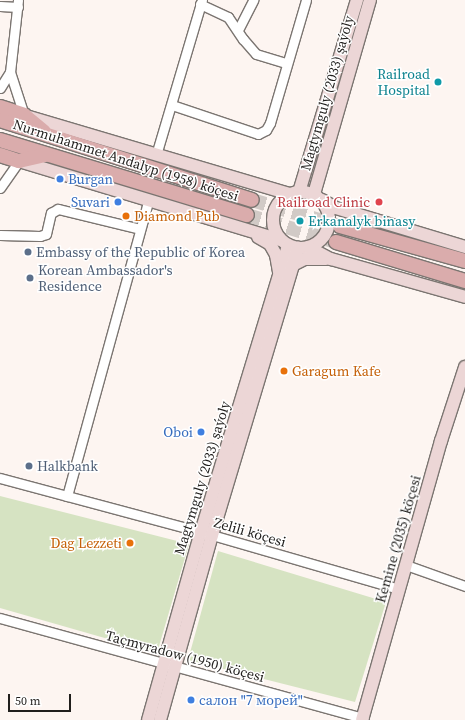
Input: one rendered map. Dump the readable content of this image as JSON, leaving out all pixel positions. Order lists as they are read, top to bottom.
{
  "streets": {
    "main road": ["Magtymguly (2033) şaýoly", "Nurmuhammet Andalyp (1958) köçesi", "Kemine (2035) köçesi"],
    "street": ["Zelili köçesi", "Taçmyradow (1950) köçesi"]
  },
  "crossings": [
    ["Magtymguly (2033) şaýoly", "Zelili köçesi"],
    ["Magtymguly (2033) şaýoly", "Taçmyradow (1950) köçesi"],
    ["Zelili köçesi", "Kemine (2035) köçesi"],
    ["Kemine (2035) köçesi", "Taçmyradow (1950) köçesi"]
  ],
  "places": [
    "Railroad Hospital",
    "Burgan",
    "Suvari",
    "Railroad Clinic",
    "Diamond Pub",
    "Erkanalyk binasy",
    "Embassy of the Republic of Korea",
    "Korean Ambassador's Residence",
    "Garagum Kafe",
    "Oboi",
    "Halkbank",
    "Dag Lezzeti",
    "салон \"7 морей\""
  ],
  "scale_bar": "50 m"
}
